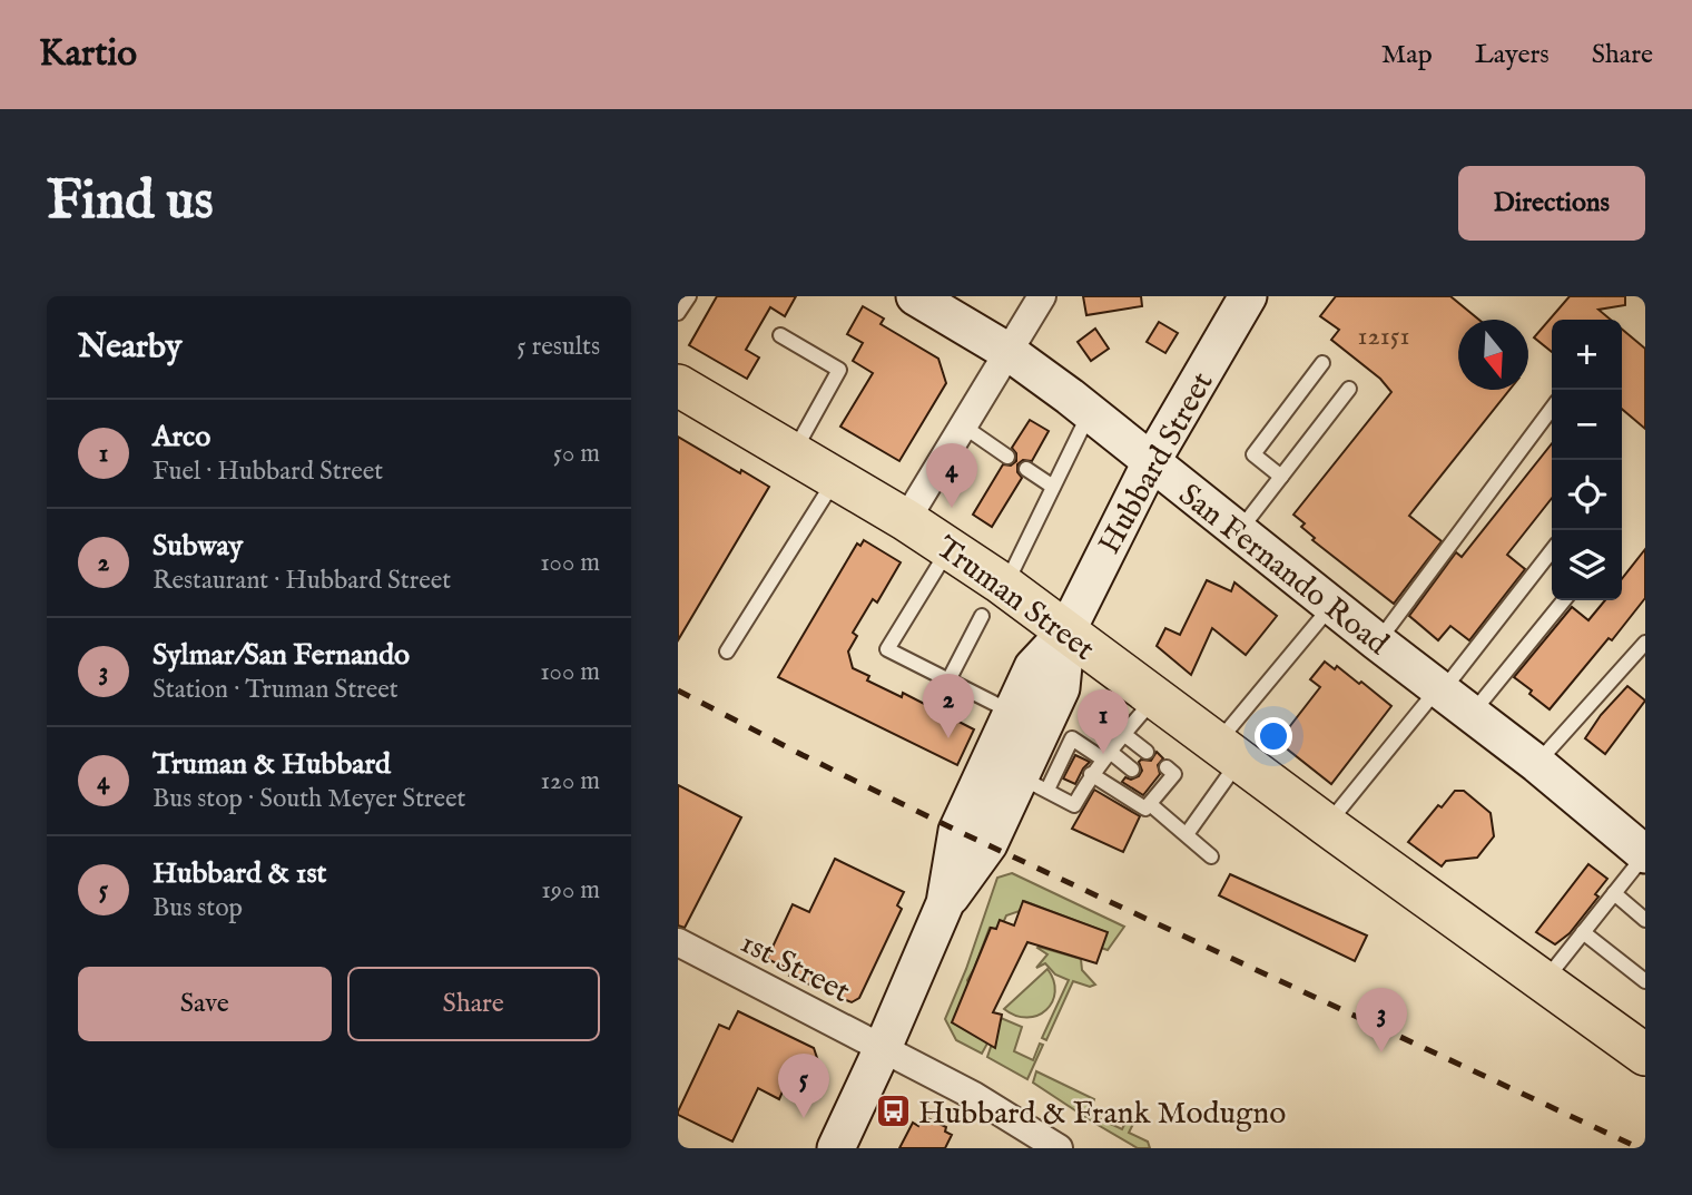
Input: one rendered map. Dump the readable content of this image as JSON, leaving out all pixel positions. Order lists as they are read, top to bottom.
{
  "streets": {
    "main road": ["Hubbard Street", "San Fernando Road", "Truman Street"],
    "street": ["1st Street"]
  },
  "crossings": [
    ["Hubbard Street", "San Fernando Road"],
    ["Hubbard Street", "Truman Street"]
  ],
  "places": {
    "bus stop": ["Hubbard & Frank Modugno"]
  },
  "house_numbers": ["12151"],
  "north": "bottom",
  "page": {
    "header": "Kartio",
    "nav": ["Map", "Layers", "Share"],
    "buttons": [
      "Directions",
      ["Save", "Share"]
    ],
    "title": "Find us",
    "heading": ["Nearby", "5 results"],
    "map_buttons": ["+", "−"],
    "list": [
      {
        "mark": "1",
        "name": "Arco",
        "note": "Fuel · Hubbard Street",
        "value": "50 m"
      },
      {
        "mark": "2",
        "name": "Subway",
        "note": "Restaurant · Hubbard Street",
        "value": "100 m"
      },
      {
        "mark": "3",
        "name": "Sylmar/San Fernando",
        "note": "Station · Truman Street",
        "value": "100 m"
      },
      {
        "mark": "4",
        "name": "Truman & Hubbard",
        "note": "Bus stop · South Meyer Street",
        "value": "120 m"
      },
      {
        "mark": "5",
        "name": "Hubbard & 1st",
        "note": "Bus stop",
        "value": "190 m"
      }
    ],
    "pins": [
      "4",
      "2",
      "1",
      "3",
      "5"
    ]
  }
}
